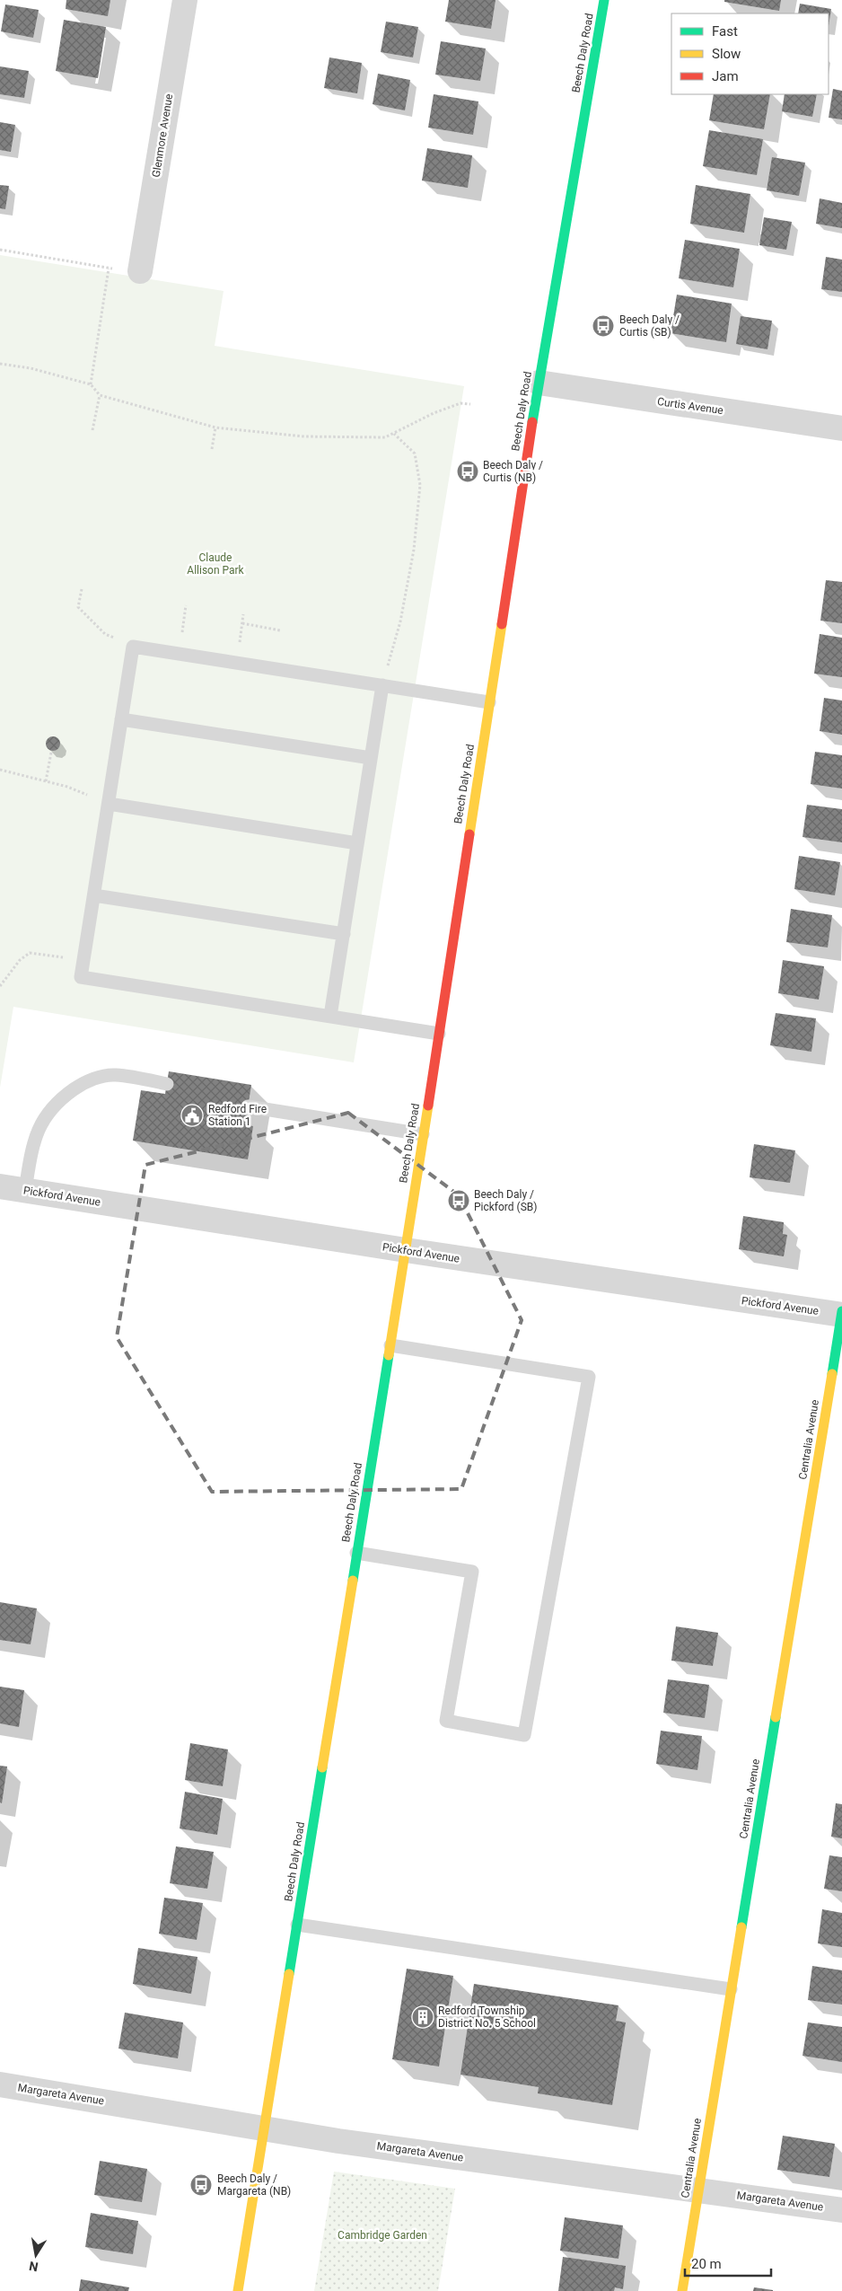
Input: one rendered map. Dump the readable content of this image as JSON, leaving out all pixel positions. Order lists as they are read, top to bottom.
{
  "streets": {
    "main road": ["Beech Daly Road", "Centralia Avenue"],
    "street": [
      "Glenmore Avenue",
      "Curtis Avenue",
      "Pickford Avenue",
      "Margareta Avenue"
    ]
  },
  "crossings": [
    ["Beech Daly Road", "Curtis Avenue"],
    ["Beech Daly Road", "Pickford Avenue"],
    ["Beech Daly Road", "Margareta Avenue"],
    ["Pickford Avenue", "Centralia Avenue"],
    ["Centralia Avenue", "Margareta Avenue"]
  ],
  "parks": ["Claude Allison Park", "Cambridge Garden"],
  "places": {
    "bus stop": [
      "Beech Daly / Curtis (SB)",
      "Beech Daly / Curtis (NB)",
      "Beech Daly / Pickford (SB)",
      "Beech Daly / Margareta (NB)"
    ],
    "public building": ["Redford Fire Station 1"],
    "building": ["Redford Township District No. 5 School"]
  },
  "legend": ["Fast", "Slow", "Jam"],
  "scale_bar": "20 m",
  "north": "bottom"
}
